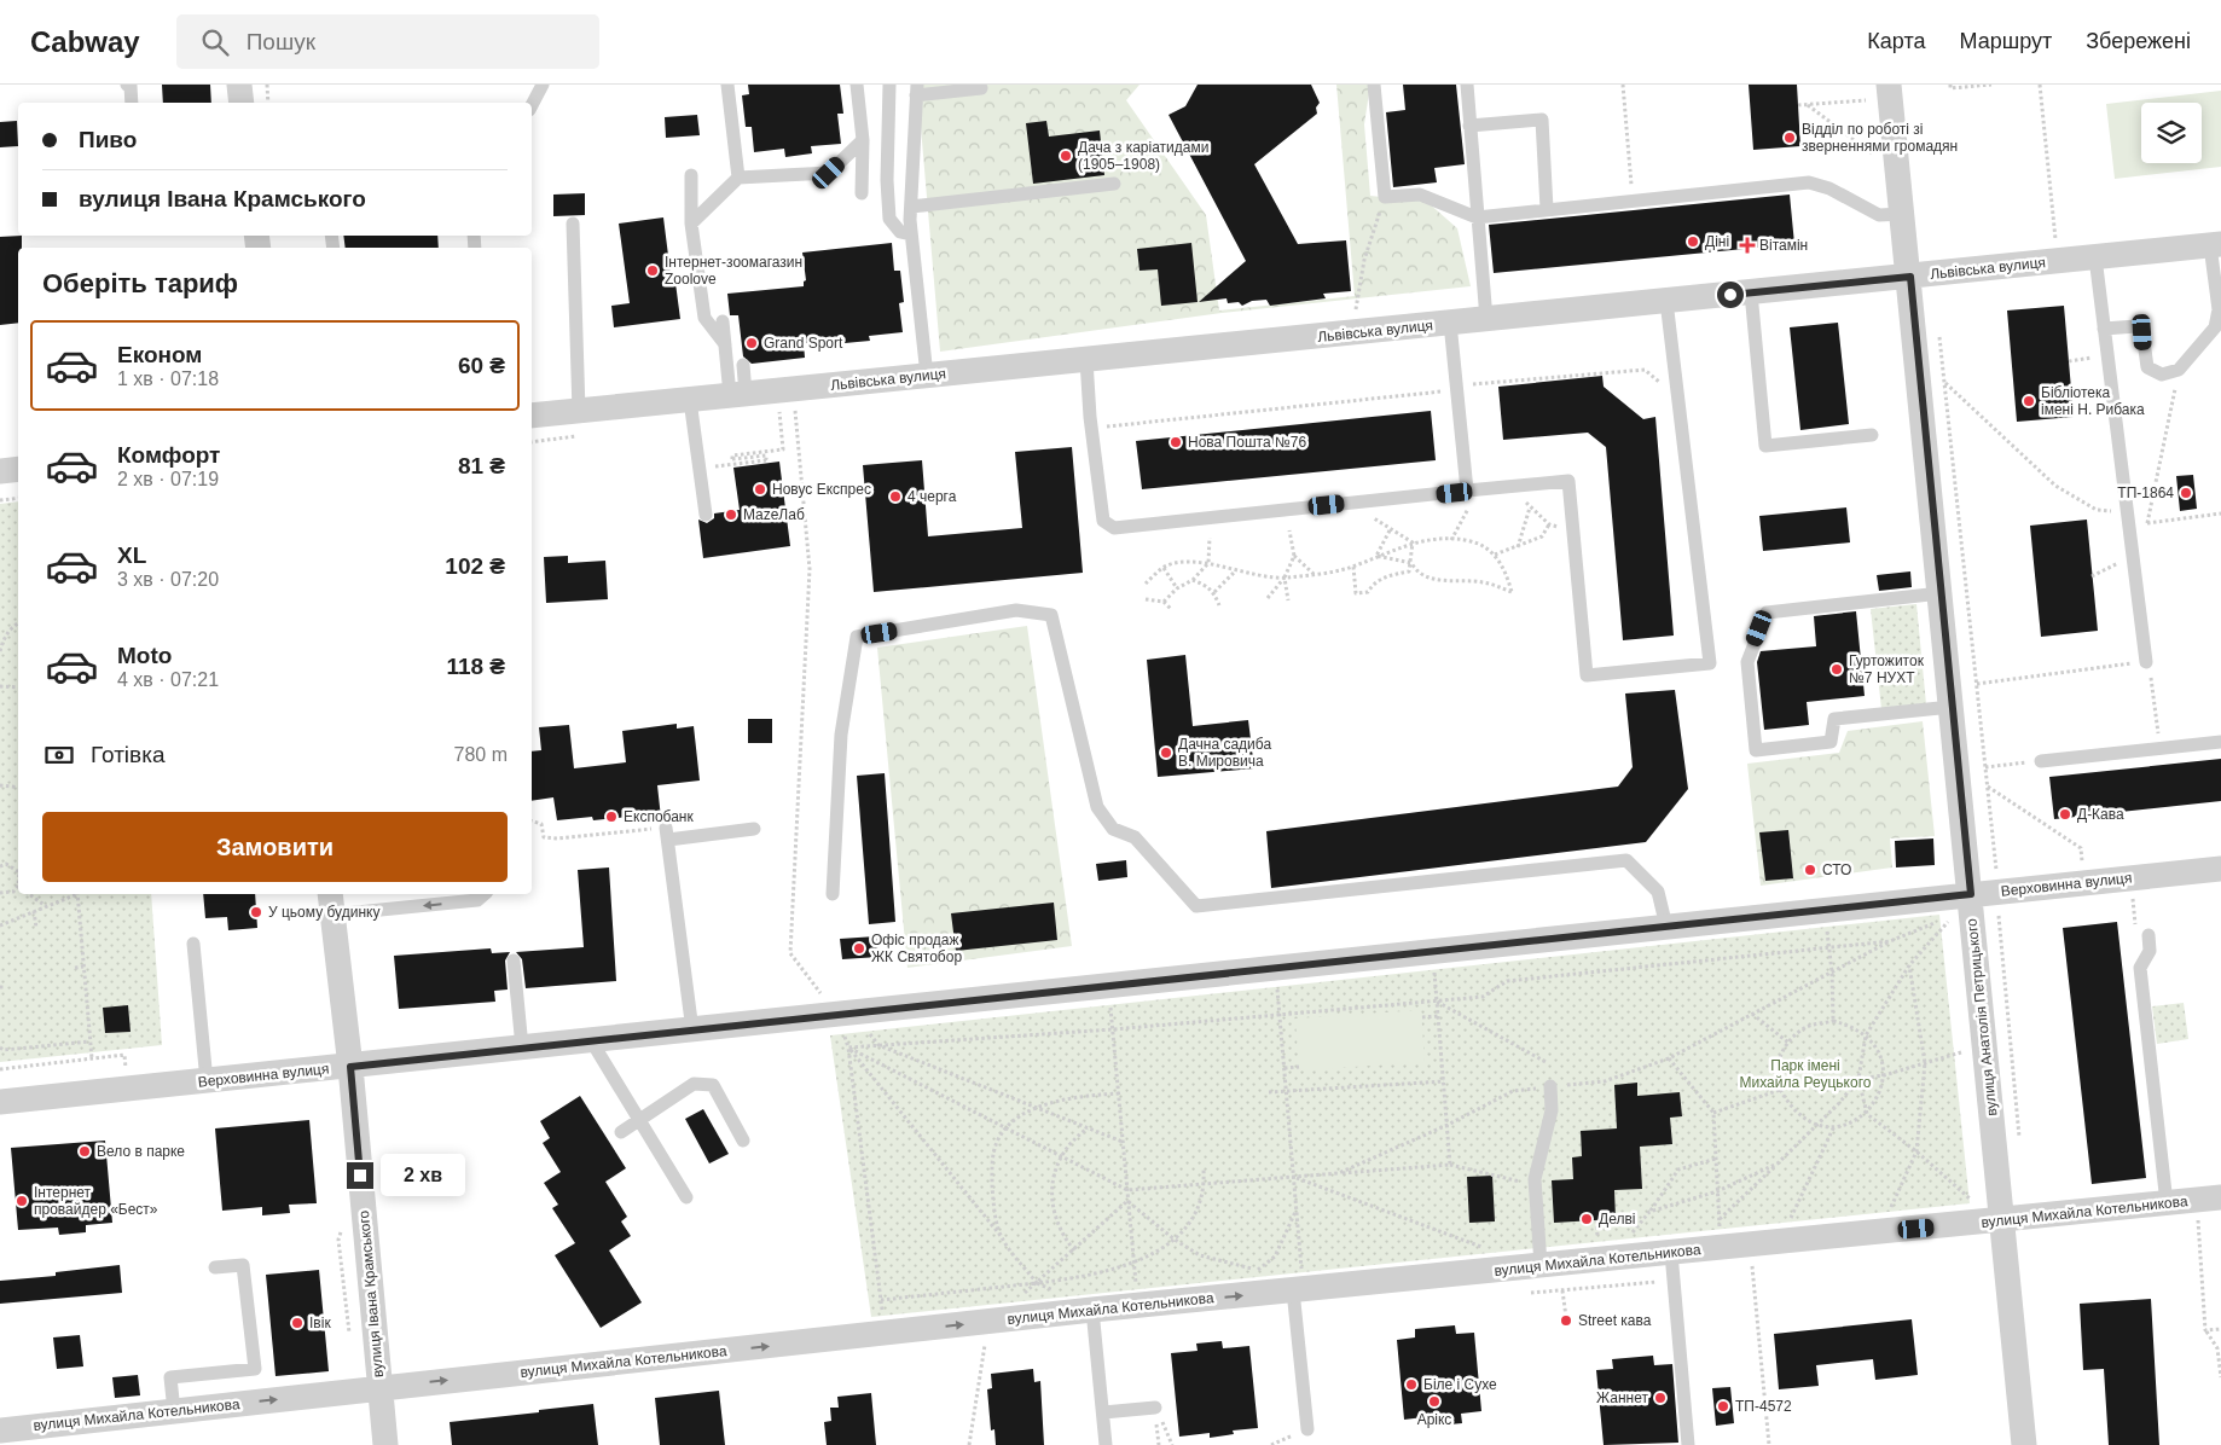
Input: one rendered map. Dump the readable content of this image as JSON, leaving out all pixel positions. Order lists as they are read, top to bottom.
{
  "streets": {
    "street": [
      "Львівська вулиця",
      "Верховинна вулиця",
      "вулиця Анатолія Петрицького",
      "вулиця Михайла Котельникова",
      "вулиця Івана Крамського"
    ]
  },
  "crossings": [
    ["Львівська вулиця", "вулиця Анатолія Петрицького"],
    ["Верховинна вулиця", "вулиця Анатолія Петрицького"],
    ["Верховинна вулиця", "вулиця Івана Крамського"],
    ["вулиця Анатолія Петрицького", "вулиця Михайла Котельникова"],
    ["вулиця Михайла Котельникова", "вулиця Івана Крамського"]
  ],
  "one_way": ["вулиця Михайла Котельникова"],
  "parks": ["Парк імені Михайла Реуцького"],
  "places": {
    "other": [
      "Відділ по роботі зі зверненнями громадян",
      "Дача з каріатидами (1905–1908)",
      "Діні",
      "Інтернет-зоомагазин Zoolove",
      "Grand Sport",
      "Бібліотека імені Н. Рибака",
      "Нова Пошта №76",
      "Новус Експрес",
      "ТП-1864",
      "4 черга",
      "MazeЛаб",
      "Гуртожиток №7 НУХТ",
      "Дачна садиба В. Мировича",
      "Д-Кава",
      "Експобанк",
      "СТО",
      "У цьому будинку",
      "Офіс продаж ЖК Святобор",
      "Вело в парке",
      "Інтернет провайдер «Бест»",
      "Делві",
      "Street кава",
      "Івік",
      "Біле і Сухе",
      "Жаннет",
      "Арікс",
      "ТП-4572"
    ],
    "health": ["Вітамін"]
  },
  "page": {
    "header": "Cabway",
    "search": "Пошук",
    "nav": ["Карта", "Маршрут", "Збережені"],
    "banner": ["Пиво", "вулиця Івана Крамського"],
    "heading": "Оберіть тариф",
    "list": [
      {
        "name": "Економ",
        "note": "1 хв · 07:18",
        "value": "60 ₴"
      },
      {
        "name": "Комфорт",
        "note": "2 хв · 07:19",
        "value": "81 ₴"
      },
      {
        "name": "XL",
        "note": "3 хв · 07:20",
        "value": "102 ₴"
      },
      {
        "name": "Moto",
        "note": "4 хв · 07:21",
        "value": "118 ₴"
      }
    ],
    "pay": ["Готівка", "780 m"],
    "buttons": "Замовити",
    "bubble": "2 хв"
  }
}
